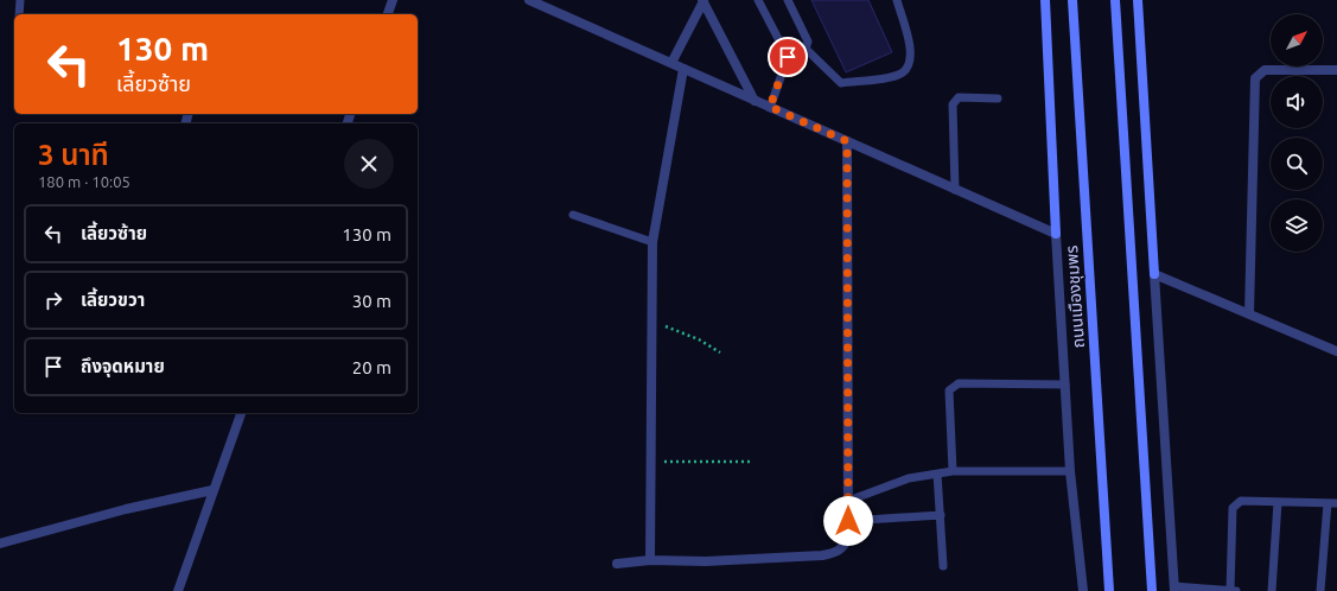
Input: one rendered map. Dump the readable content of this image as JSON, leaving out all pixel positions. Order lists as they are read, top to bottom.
{
  "streets": {
    "main road": ["ถนนเมืองชุมพร"]
  },
  "north": "top right",
  "page": {
    "turn": ["130 m", "เลี้ยวซ้าย"],
    "heading": ["3 นาที", "180 m · 10:05"],
    "list": [
      {
        "name": "เลี้ยวซ้าย",
        "value": "130 m"
      },
      {
        "name": "เลี้ยวขวา",
        "value": "30 m"
      },
      {
        "name": "ถึงจุดหมาย",
        "value": "20 m"
      }
    ]
  }
}
